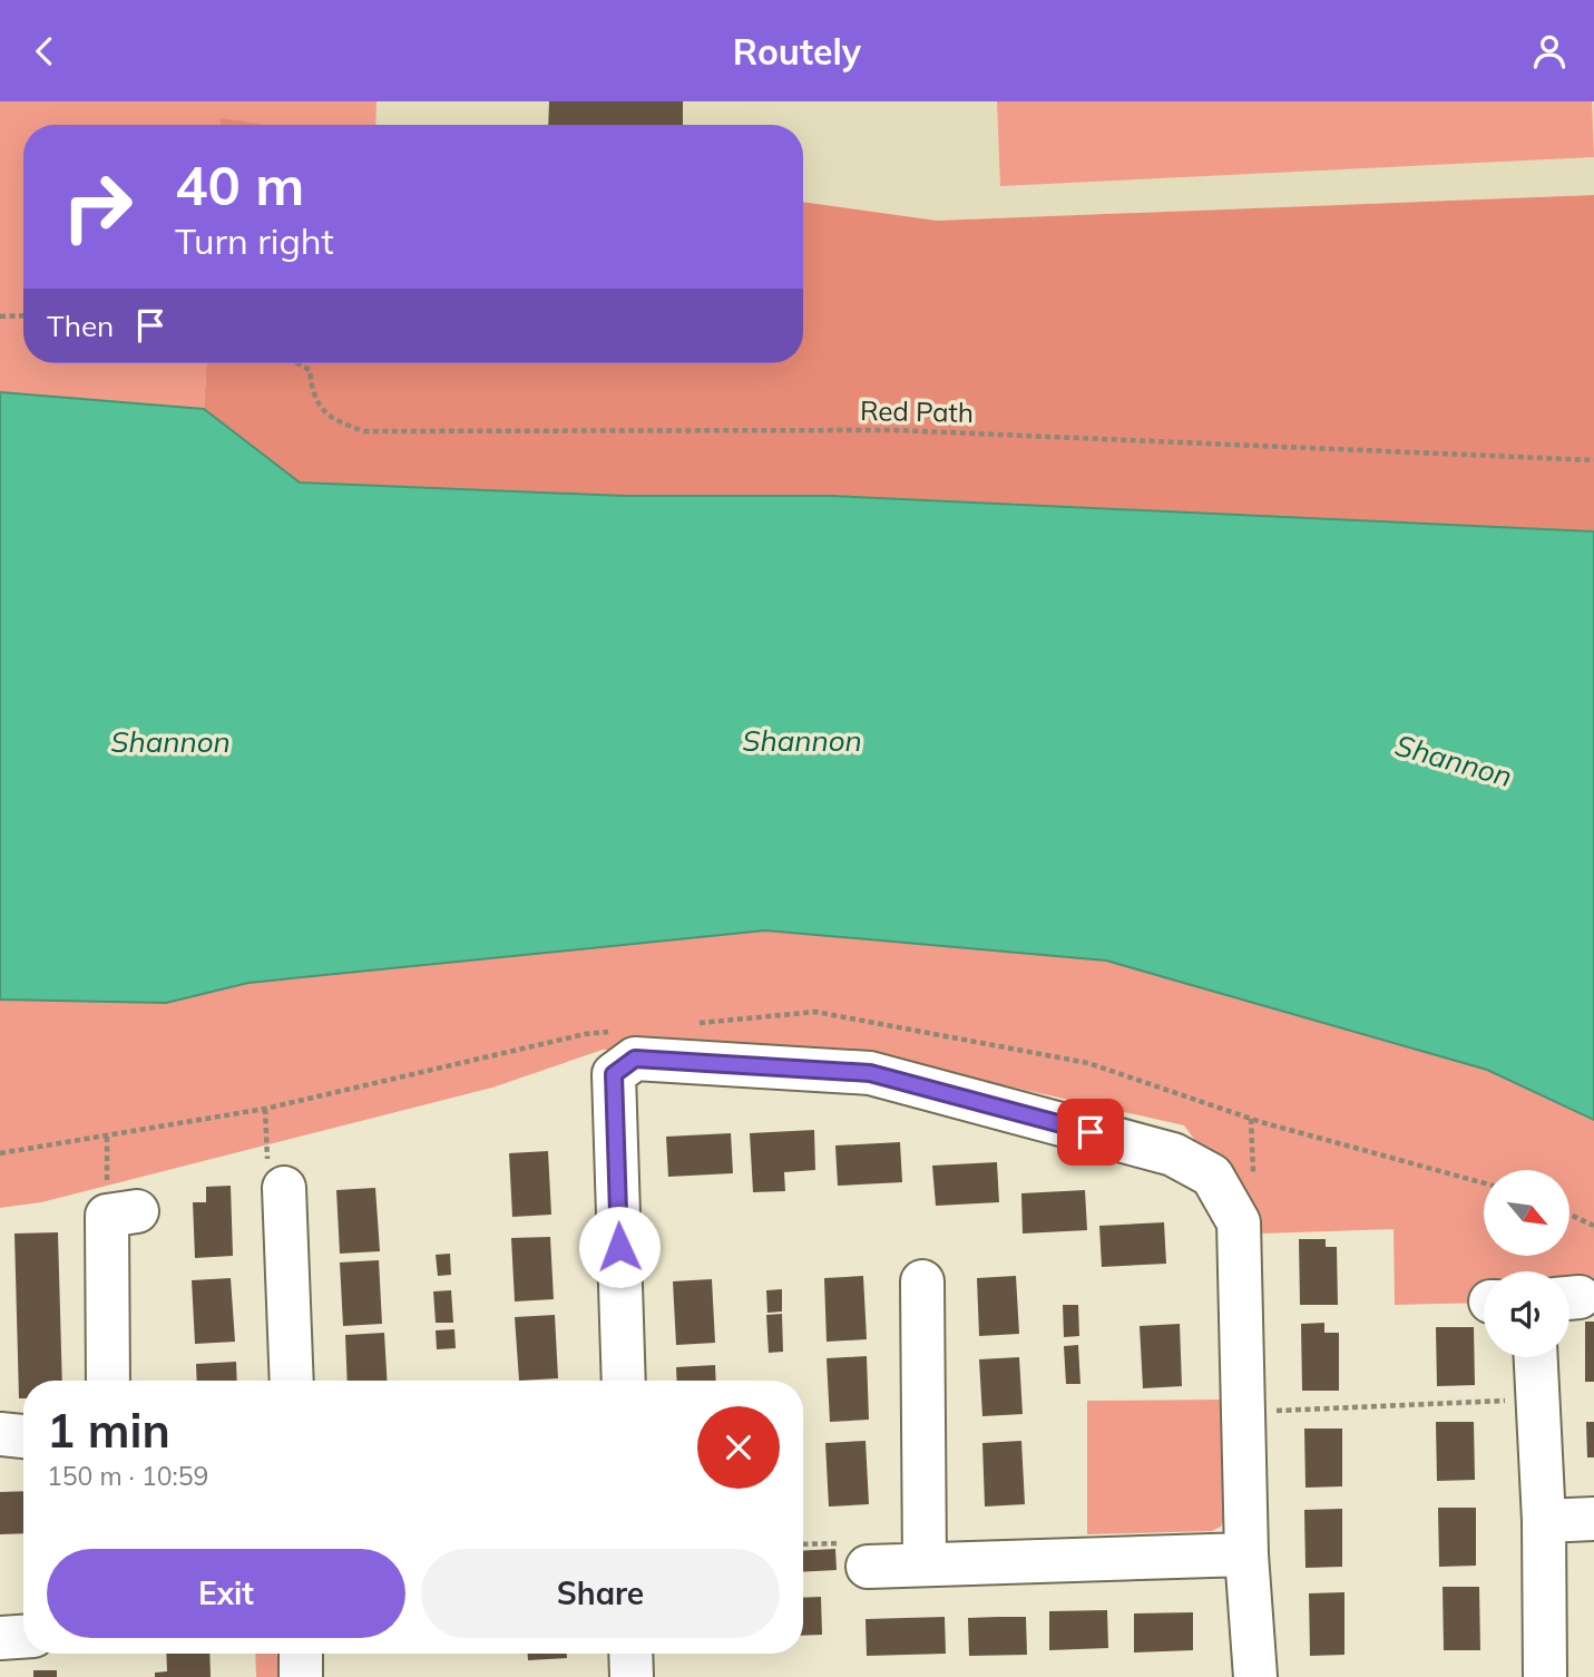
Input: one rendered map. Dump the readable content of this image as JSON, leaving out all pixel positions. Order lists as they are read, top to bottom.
{
  "streets": {
    "path": ["Red Path"]
  },
  "water": ["Shannon"],
  "north": "bottom right",
  "page": {
    "header": "Routely",
    "turn": ["40 m", "Turn right"],
    "then": "Then",
    "heading": ["1 min", "150 m · 10:59"],
    "buttons": ["Exit", "Share"]
  }
}
